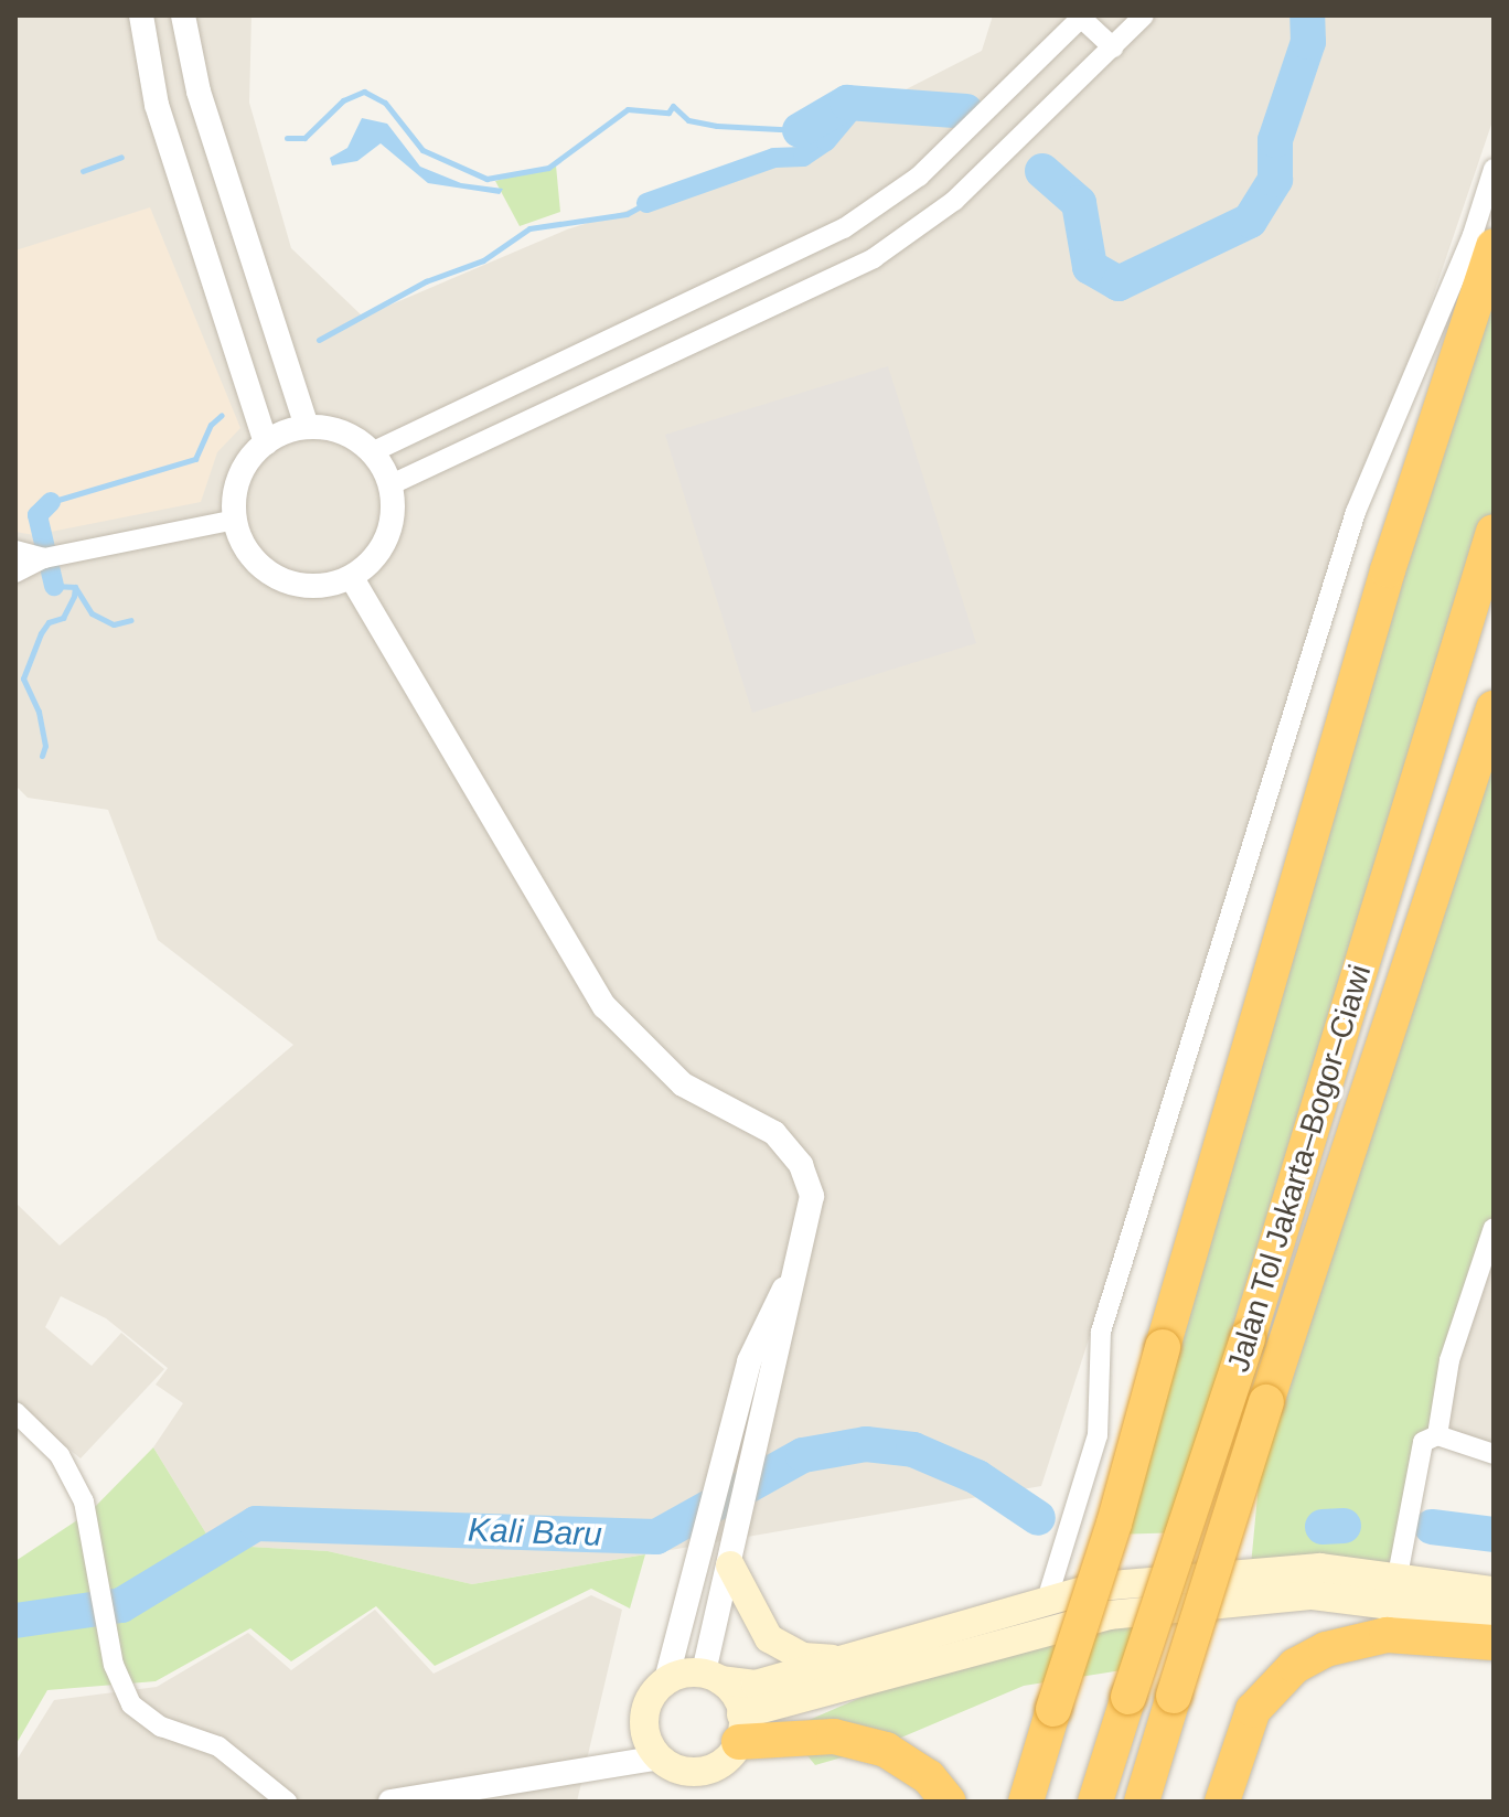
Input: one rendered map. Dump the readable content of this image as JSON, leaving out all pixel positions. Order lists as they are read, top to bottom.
{
  "streets": {
    "highway": ["Jalan Tol Jakarta–Bogor–Ciawi"]
  },
  "water": ["Kali Baru"]
}
